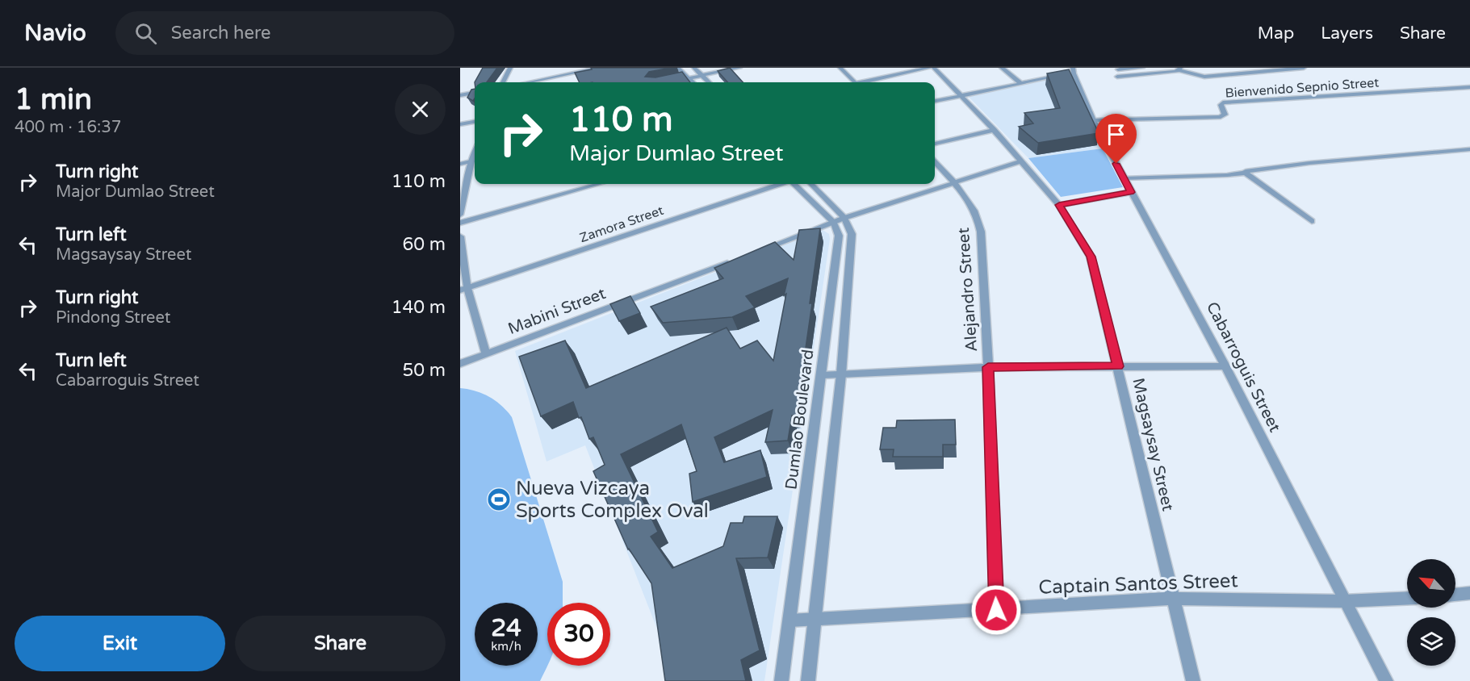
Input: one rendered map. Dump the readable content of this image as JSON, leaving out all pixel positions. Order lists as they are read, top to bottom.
{
  "streets": {
    "street": [
      "Bienvenido Sepnio Street",
      "Zamora Street",
      "Alejandro Street",
      "Mabini Street",
      "Cabarroguis Street",
      "Dumlao Boulevard",
      "Magsaysay Street",
      "Captain Santos Street"
    ]
  },
  "crossings": [
    ["Bienvenido Sepnio Street", "Cabarroguis Street"],
    ["Alejandro Street", "Captain Santos Street"],
    ["Cabarroguis Street", "Captain Santos Street"],
    ["Dumlao Boulevard", "Captain Santos Street"],
    ["Magsaysay Street", "Captain Santos Street"]
  ],
  "places": {
    "sports": ["Nueva Vizcaya Sports Complex Oval"]
  },
  "north": "top left",
  "page": {
    "header": "Navio",
    "search": "Search here",
    "nav": ["Map", "Layers", "Share"],
    "heading": ["1 min", "400 m · 16:37"],
    "turn": ["110 m", "Major Dumlao Street"],
    "list": [
      {
        "name": "Turn right",
        "note": "Major Dumlao Street",
        "value": "110 m"
      },
      {
        "name": "Turn left",
        "note": "Magsaysay Street",
        "value": "60 m"
      },
      {
        "name": "Turn right",
        "note": "Pindong Street",
        "value": "140 m"
      },
      {
        "name": "Turn left",
        "note": "Cabarroguis Street",
        "value": "50 m"
      }
    ],
    "speed": "24 km/h",
    "limit": "30",
    "buttons": ["Exit", "Share"]
  }
}
